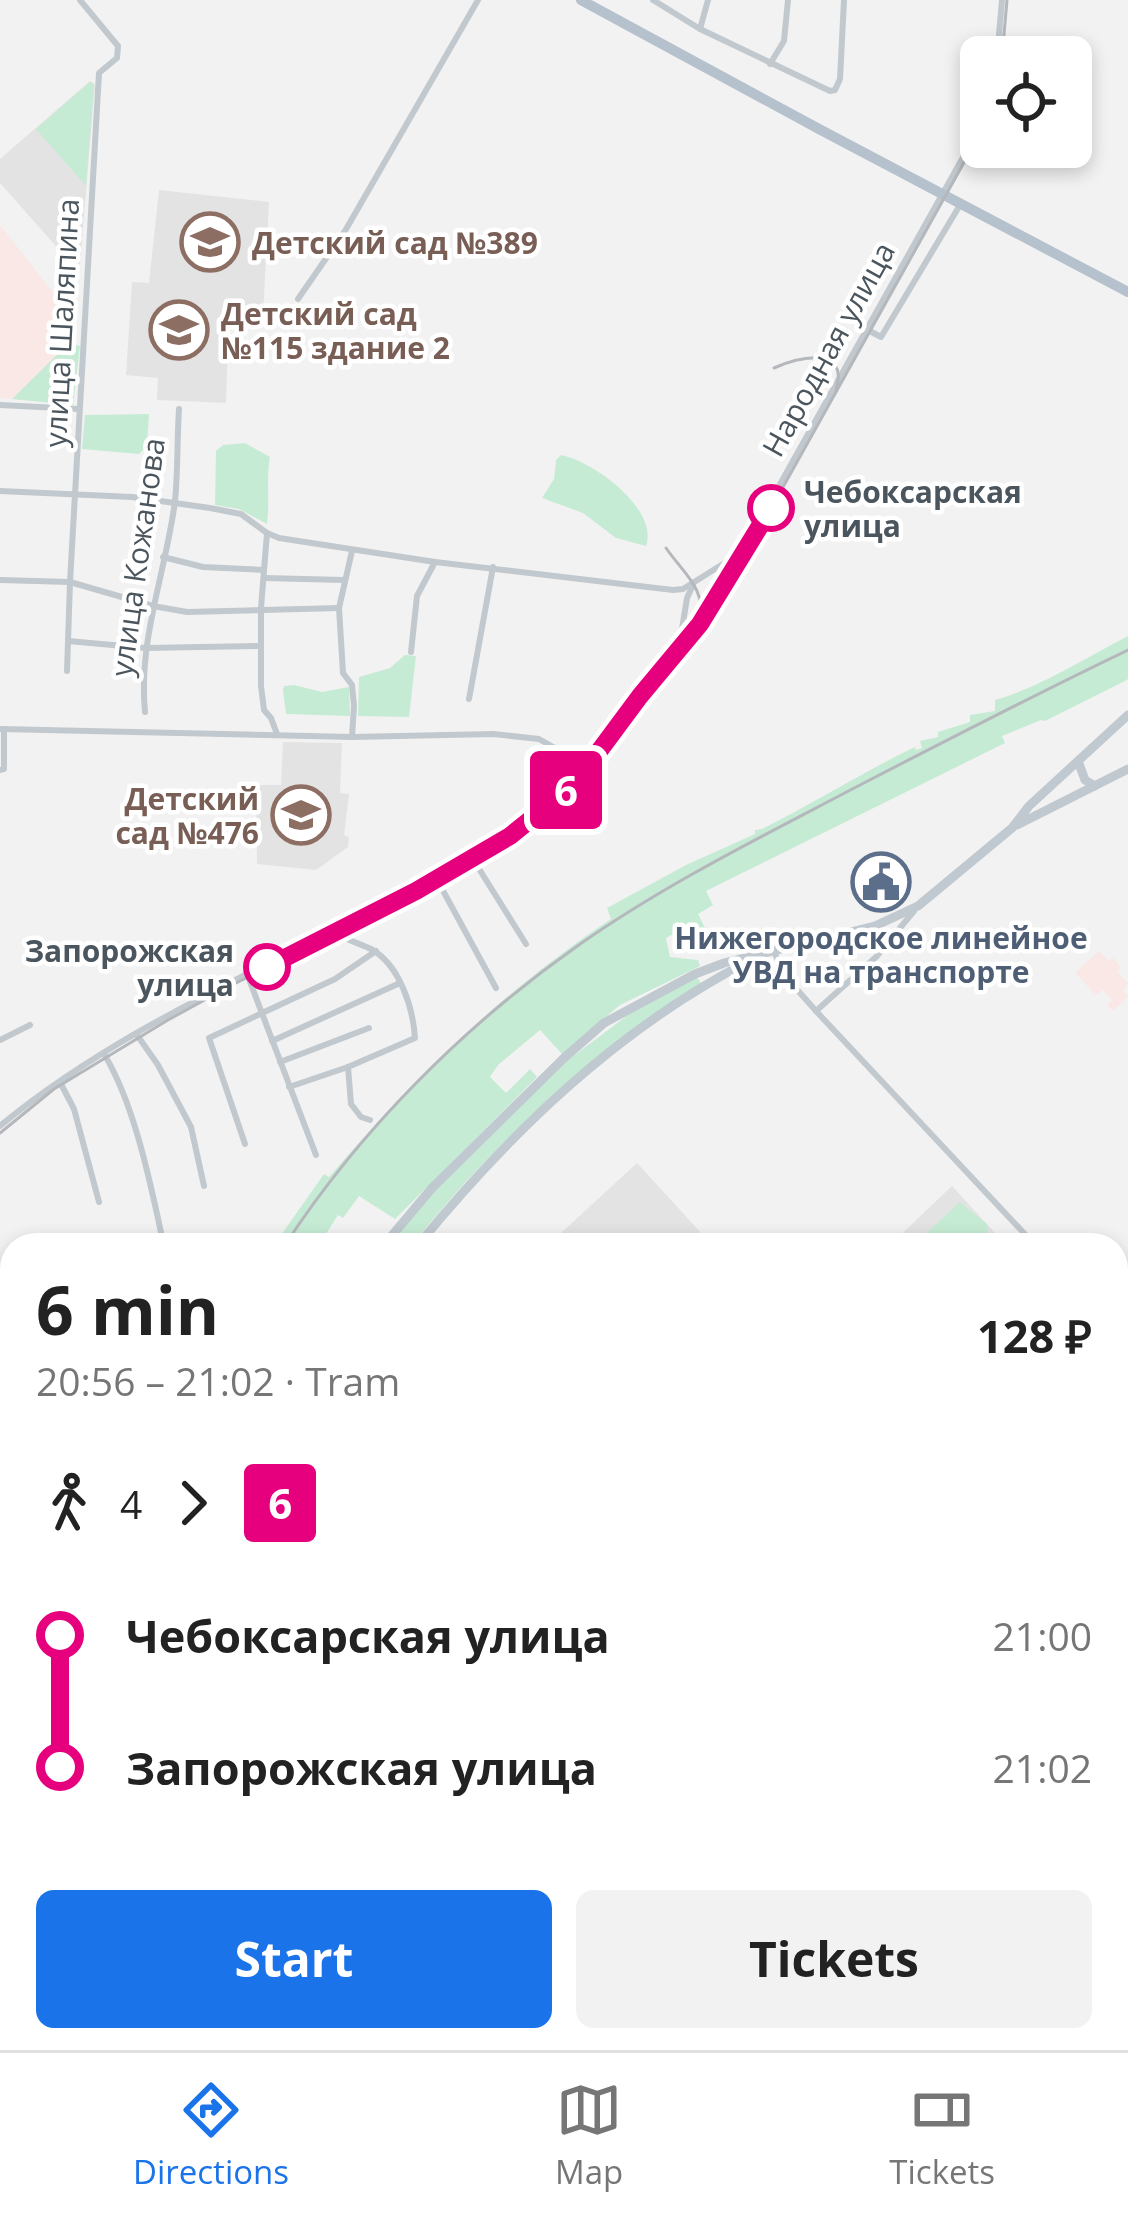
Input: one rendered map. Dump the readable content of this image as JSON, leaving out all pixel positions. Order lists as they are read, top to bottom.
{
  "streets": {
    "street": ["улица Шаляпина", "Народная улица", "улица Кожанова"]
  },
  "places": {
    "school or university": ["Детский сад №389", "Детский сад №115 здание 2", "Детский сад №476"],
    "other": ["Чебоксарская улица", "Запорожская улица"],
    "public building": ["Нижегородское линейное УВД на транспорте"]
  },
  "lines": ["tram line 6"],
  "page": {
    "on_map": "6",
    "heading": ["6 min", "20:56 – 21:02 · Tram", "128 ₽"],
    "legs": ["4", "6"],
    "list": [
      {
        "name": "Чебоксарская улица",
        "value": "21:00"
      },
      {
        "name": "Запорожская улица",
        "value": "21:02"
      }
    ],
    "buttons": ["Start", "Tickets"],
    "tabs": ["Directions", "Map", "Tickets"]
  }
}
